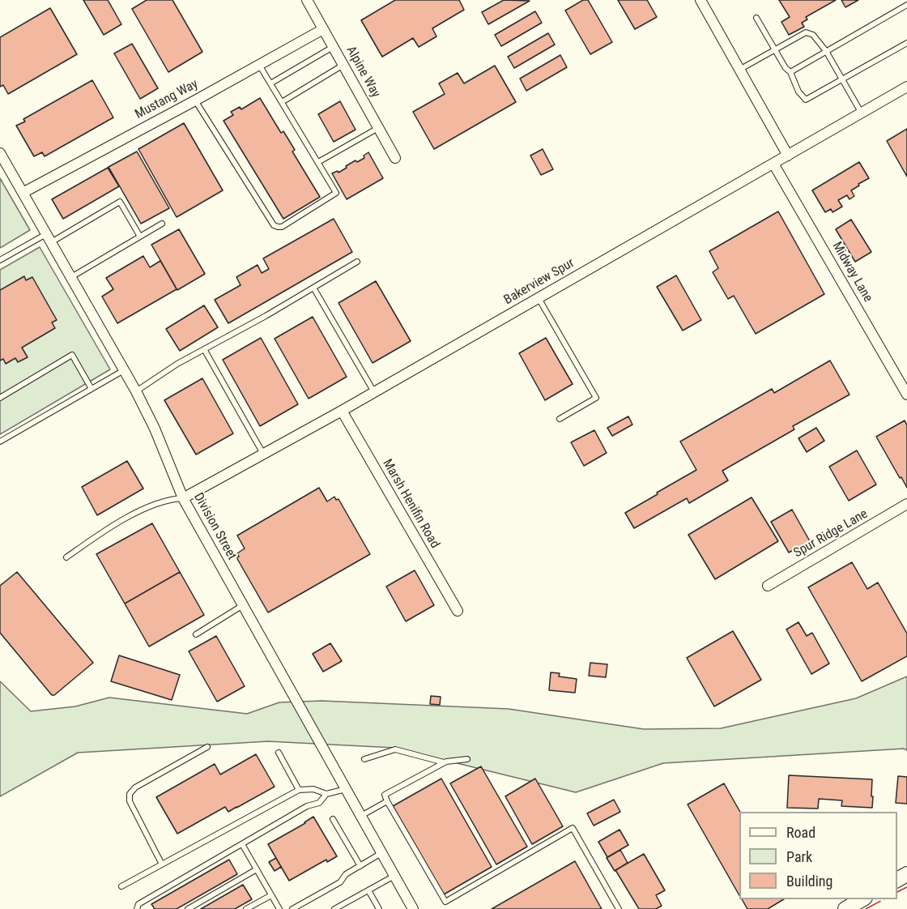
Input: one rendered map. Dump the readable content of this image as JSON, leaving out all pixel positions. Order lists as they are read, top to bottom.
{
  "streets": {
    "street": [
      "Alpine Way",
      "Mustang Way",
      "Midway Lane",
      "Bakerview Spur",
      "Marsh Henifin Road",
      "Division Street",
      "Spur Ridge Lane"
    ]
  },
  "crossings": [
    ["Alpine Way", "Mustang Way"],
    ["Mustang Way", "Division Street"],
    ["Midway Lane", "Bakerview Spur"],
    ["Bakerview Spur", "Marsh Henifin Road"],
    ["Bakerview Spur", "Division Street"]
  ],
  "legend": ["Road", "Park", "Building"]
}
